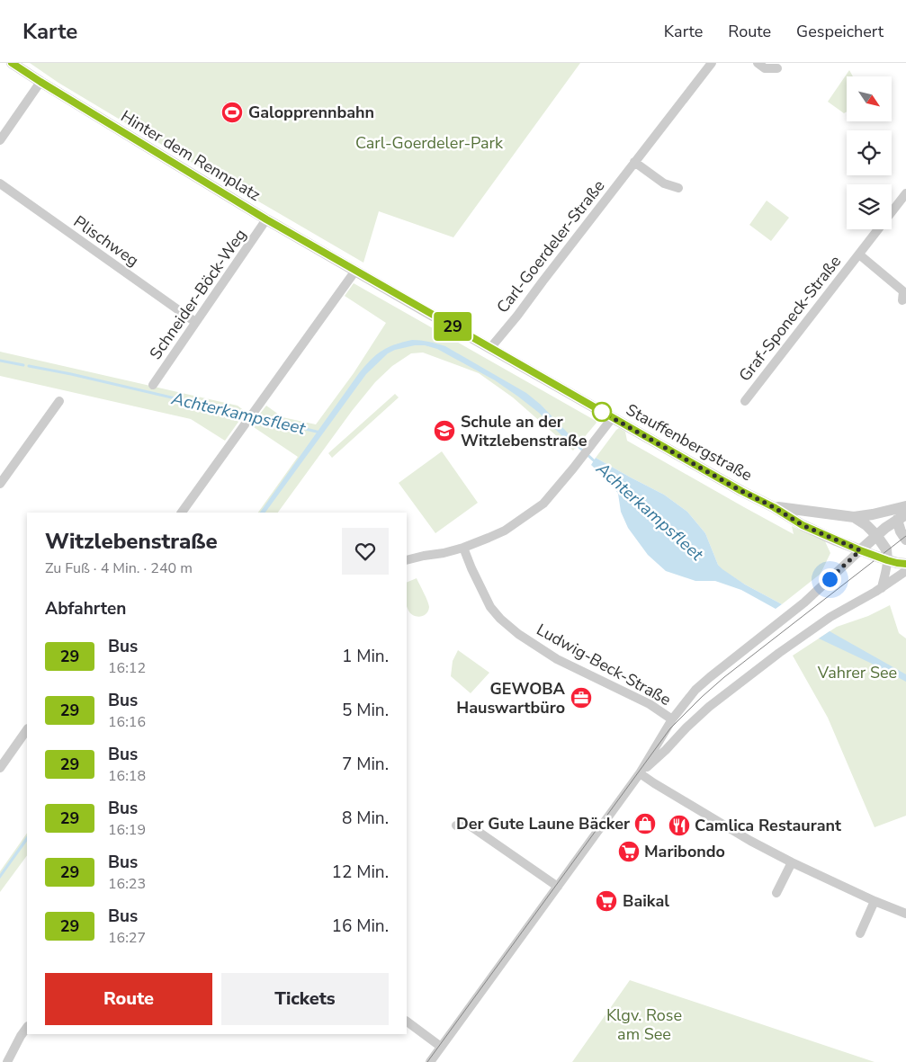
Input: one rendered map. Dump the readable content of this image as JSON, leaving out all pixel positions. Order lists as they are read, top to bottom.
{
  "streets": {
    "street": [
      "Hinter dem Rennplatz",
      "Plischweg",
      "Carl-Goerdeler-Straße",
      "Schneider-Böck-Weg",
      "Graf-Sponeck-Straße",
      "Stauffenbergstraße",
      "Ludwig-Beck-Straße"
    ]
  },
  "crossings": [
    ["Hinter dem Rennplatz", "Schneider-Böck-Weg"],
    ["Hinter dem Rennplatz", "Stauffenbergstraße"],
    ["Plischweg", "Schneider-Böck-Weg"],
    ["Carl-Goerdeler-Straße", "Stauffenbergstraße"]
  ],
  "water": ["Achterkampsfleet"],
  "parks": ["Carl-Goerdeler-Park", "Vahrer See", "Klgv. Rose am See"],
  "places": {
    "sports": ["Galopprennbahn"],
    "school or university": ["Schule an der Witzlebenstraße"],
    "office": ["GEWOBA Hauswartbüro"],
    "shop": ["Der Gute Laune Bäcker"],
    "restaurant": ["Camlica Restaurant"],
    "supermarket": ["Maribondo", "Baikal"]
  },
  "lines": ["bus line 29"],
  "north": "bottom right",
  "page": {
    "header": "Karte",
    "nav": ["Karte", "Route", "Gespeichert"],
    "on_map": "29",
    "heading": [
      ["Witzlebenstraße", "Zu Fuß · 4 Min. · 240 m"],
      "Abfahrten"
    ],
    "list": [
      {
        "mark": "29",
        "name": "Bus",
        "note": "16:12",
        "value": "1 Min."
      },
      {
        "mark": "29",
        "name": "Bus",
        "note": "16:16",
        "value": "5 Min."
      },
      {
        "mark": "29",
        "name": "Bus",
        "note": "16:18",
        "value": "7 Min."
      },
      {
        "mark": "29",
        "name": "Bus",
        "note": "16:19",
        "value": "8 Min."
      },
      {
        "mark": "29",
        "name": "Bus",
        "note": "16:23",
        "value": "12 Min."
      },
      {
        "mark": "29",
        "name": "Bus",
        "note": "16:27",
        "value": "16 Min."
      }
    ],
    "buttons": ["Route", "Tickets"]
  }
}
